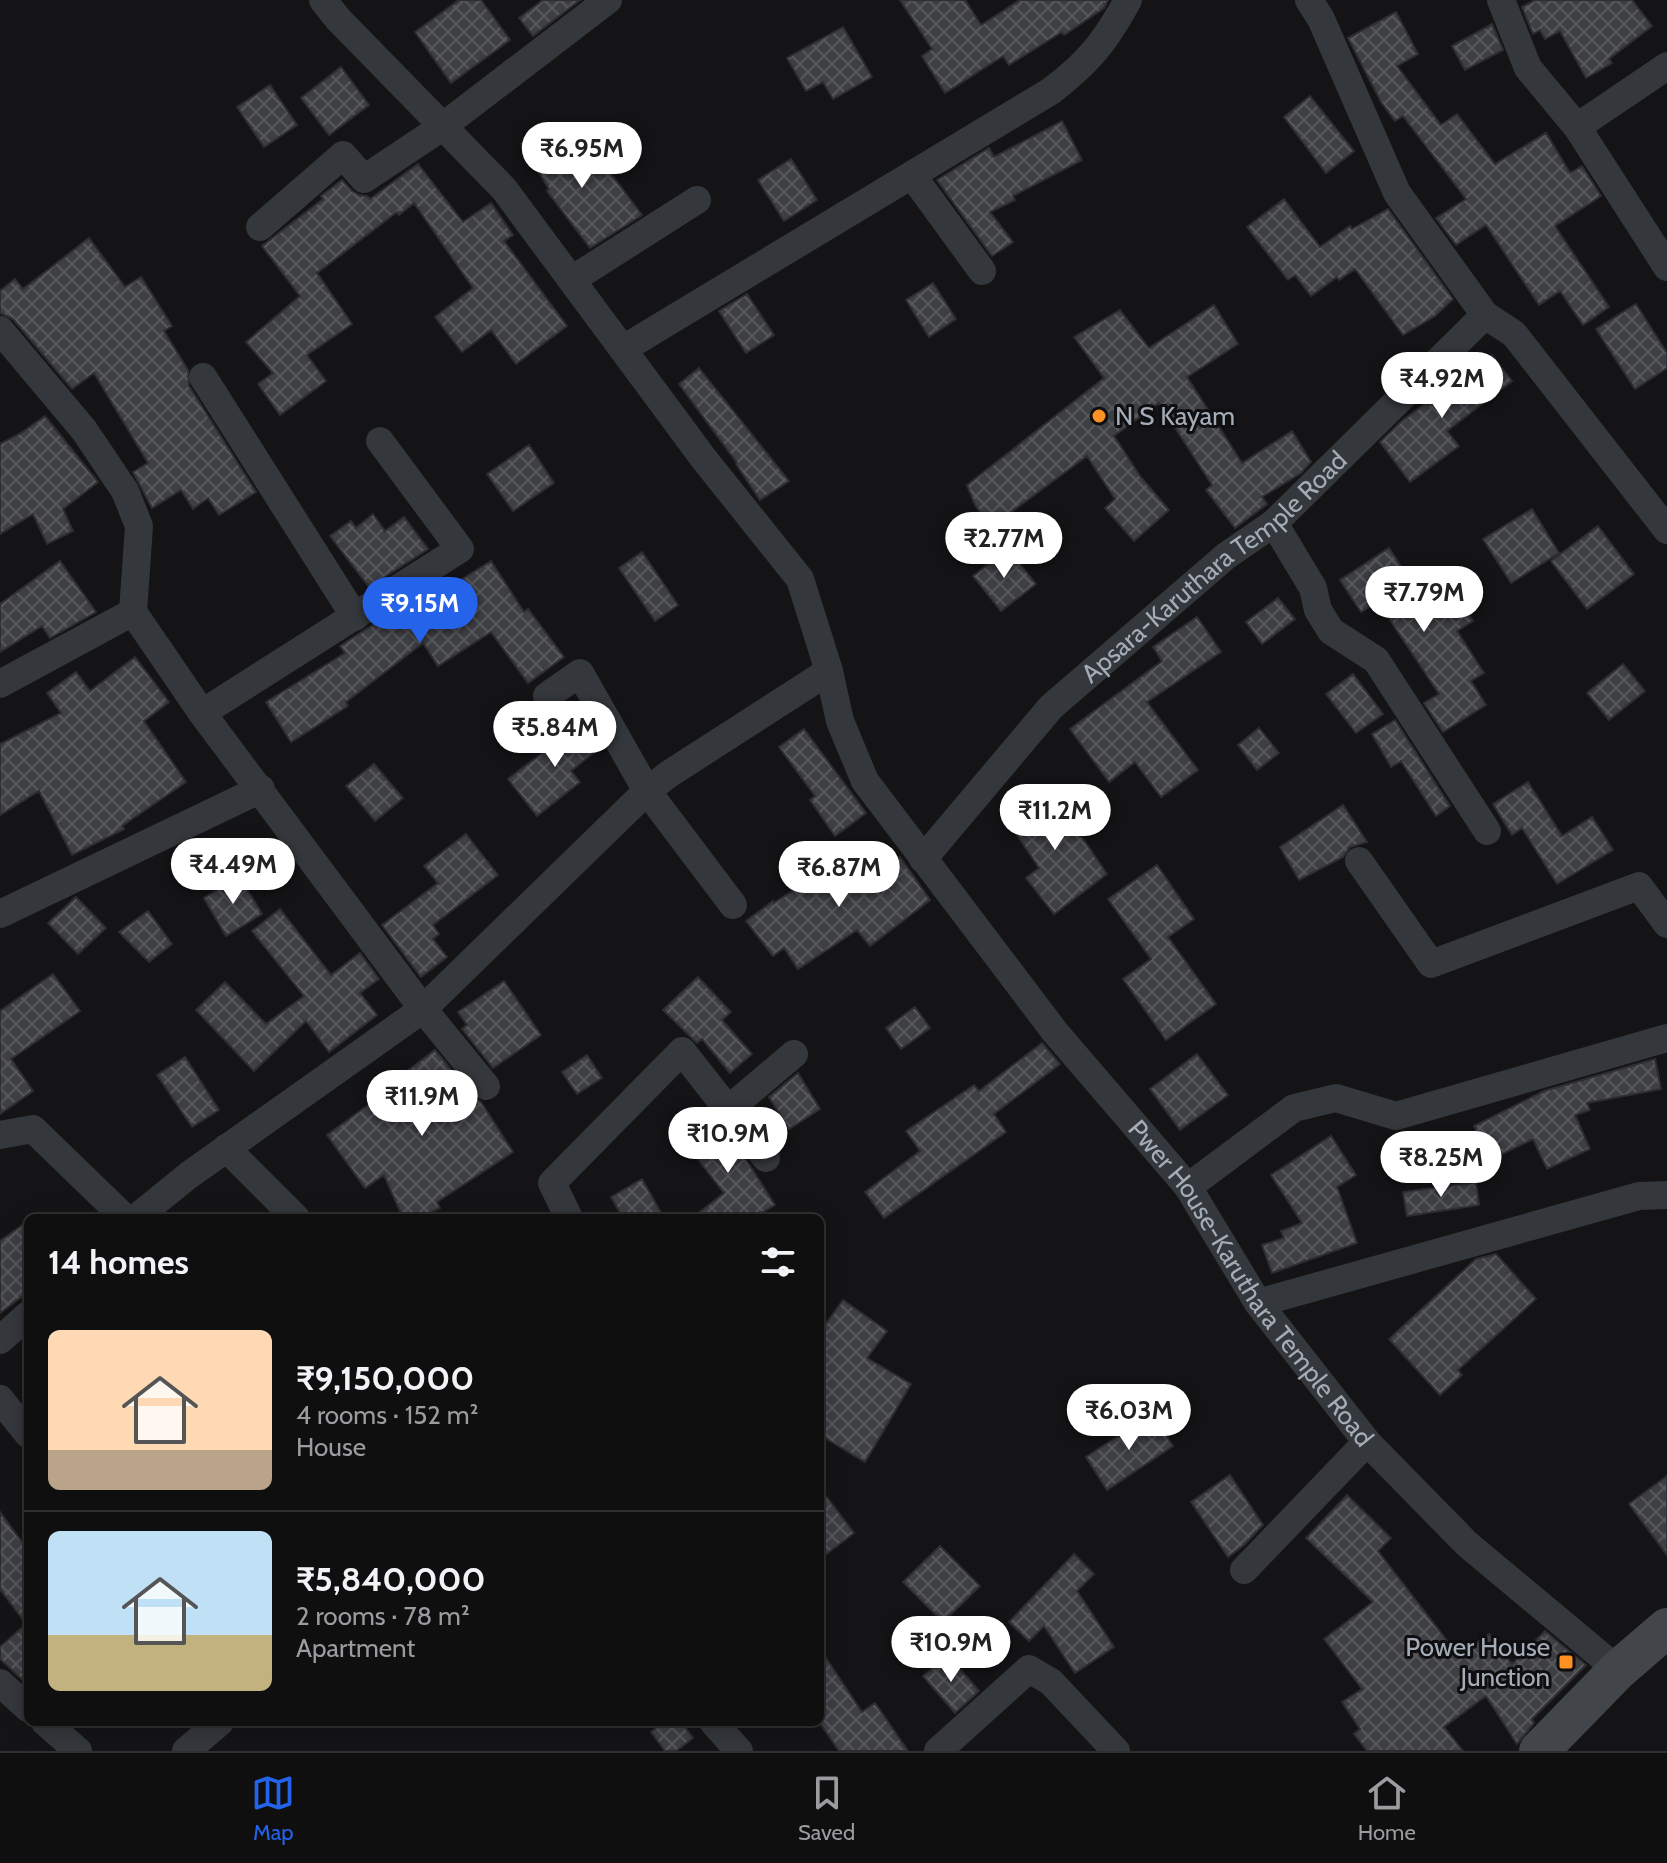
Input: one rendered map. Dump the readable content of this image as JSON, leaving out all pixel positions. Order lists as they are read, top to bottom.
{
  "streets": {
    "street": ["Apsara-Karuthara Temple Road", "Pwer House-Karuthara Temple Road"]
  },
  "crossings": [
    ["Apsara-Karuthara Temple Road", "Pwer House-Karuthara Temple Road"]
  ],
  "places": {
    "other": ["N S Kayam"],
    "transit": ["Power House Junction"]
  },
  "page": {
    "price": [
      "₹6.95M",
      "₹4.92M",
      "₹2.77M",
      "₹7.79M",
      "₹9.15M",
      "₹5.84M",
      "₹11.2M",
      "₹4.49M",
      "₹6.87M",
      "₹11.9M",
      "₹10.9M",
      "₹8.25M",
      "₹6.03M",
      "₹10.9M"
    ],
    "heading": "14 homes",
    "list": [
      {
        "name": "₹9,150,000",
        "note": "4 rooms · 152 m² · House"
      },
      {
        "name": "₹5,840,000",
        "note": "2 rooms · 78 m² · Apartment"
      }
    ],
    "tabs": ["Map", "Saved", "Home"]
  }
}
